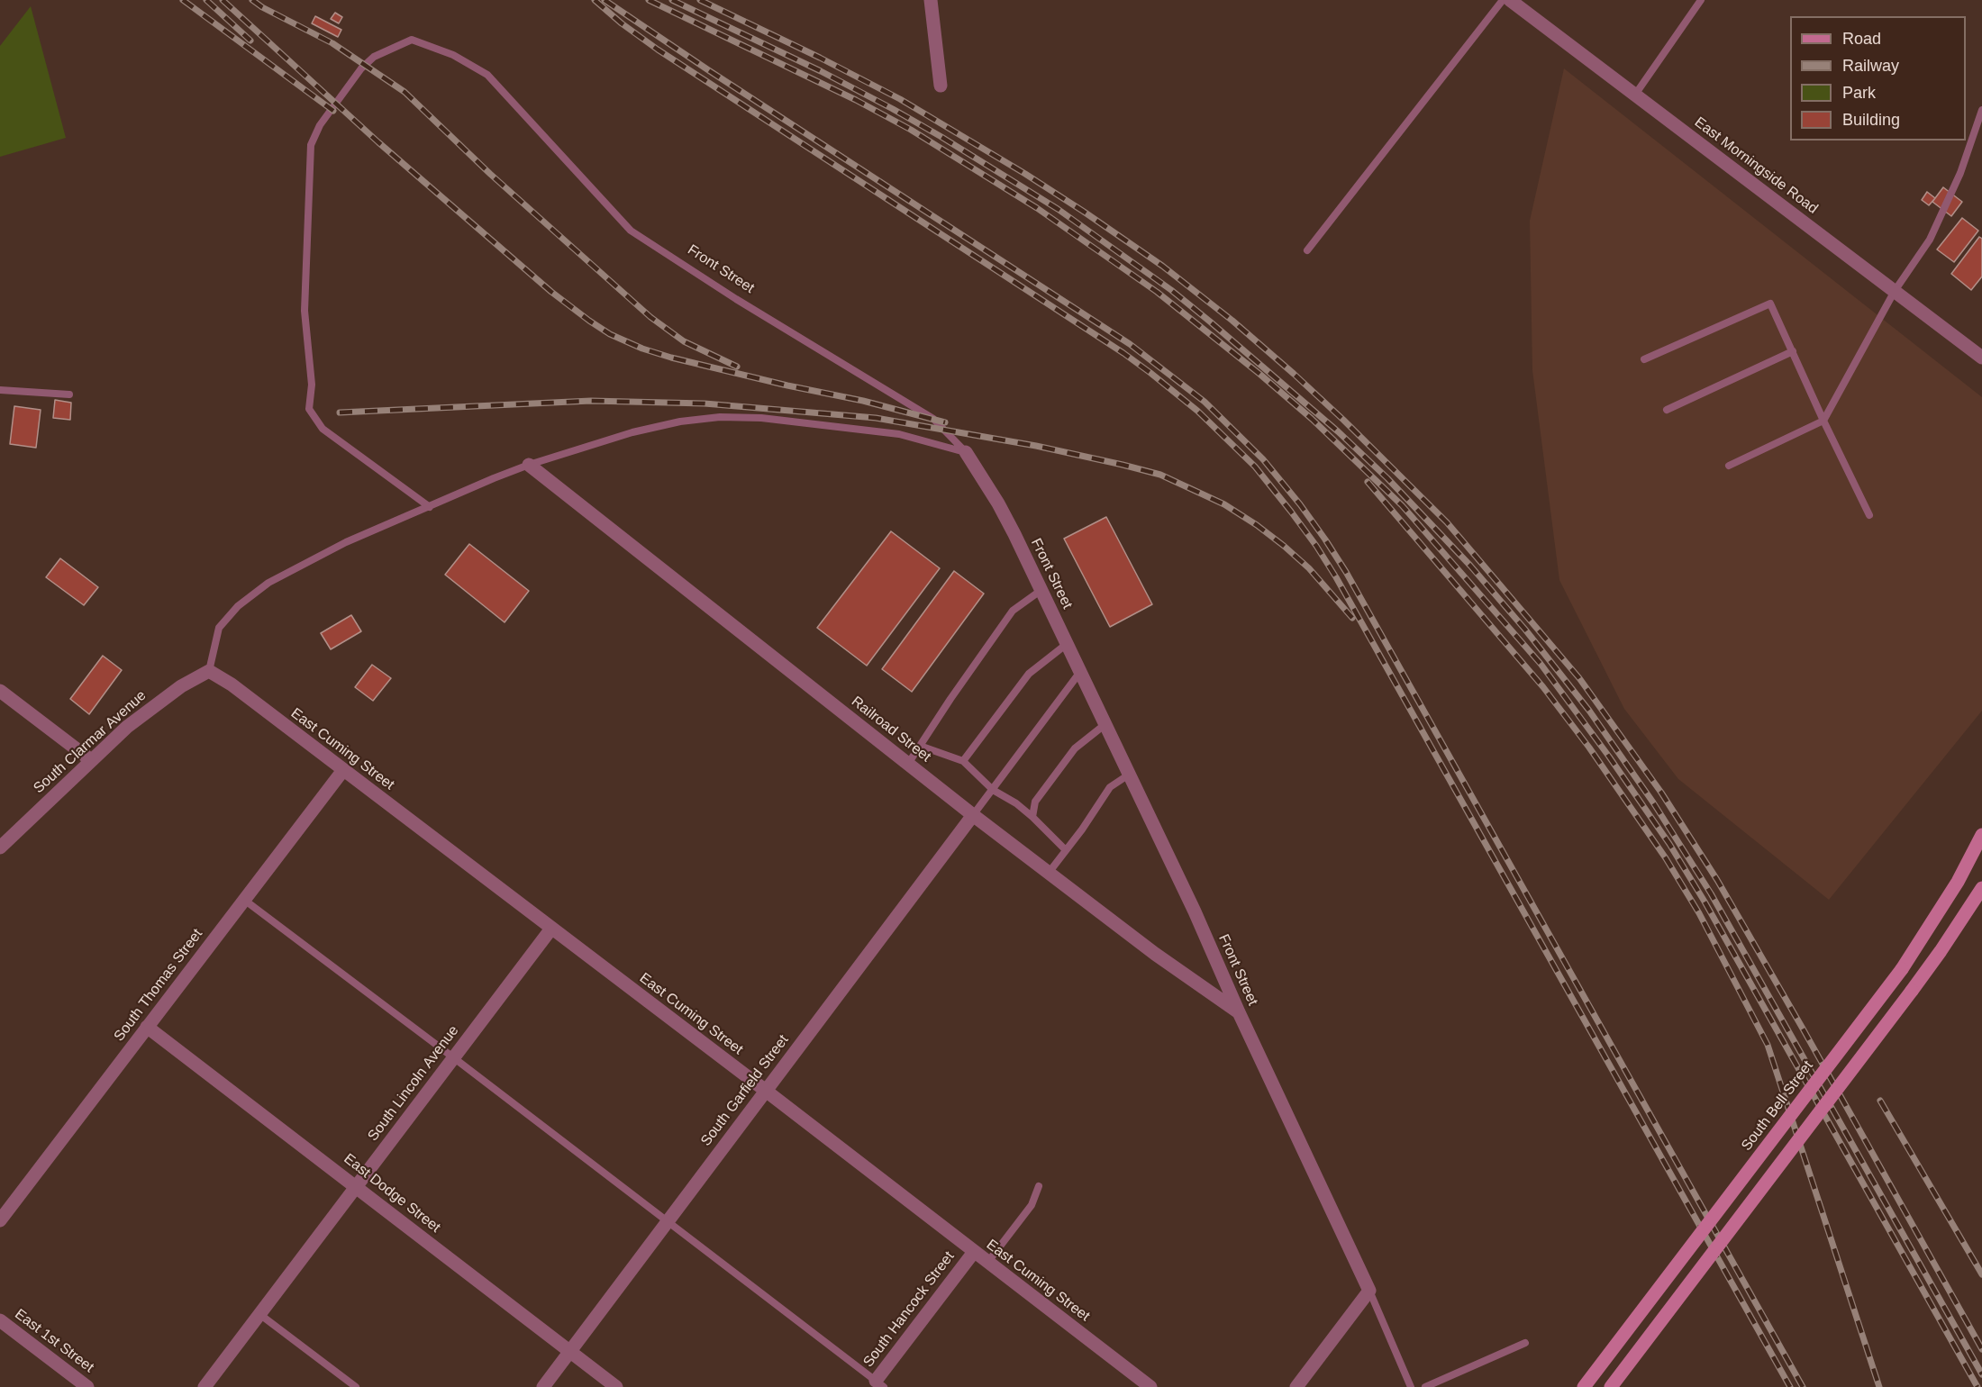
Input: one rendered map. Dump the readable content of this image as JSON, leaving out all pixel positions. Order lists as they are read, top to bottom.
{
  "streets": {
    "main road": ["South Bell Street"],
    "street": [
      "East Morningside Road",
      "Front Street",
      "Railroad Street",
      "South Clarmar Avenue",
      "East Cuming Street",
      "South Thomas Street",
      "South Lincoln Avenue",
      "South Garfield Street",
      "East Dodge Street",
      "South Hancock Street",
      "East 1st Street"
    ]
  },
  "crossings": [
    ["Front Street", "Railroad Street"],
    ["Railroad Street", "South Garfield Street"],
    ["South Clarmar Avenue", "East Cuming Street"],
    ["East Cuming Street", "South Thomas Street"],
    ["East Cuming Street", "South Lincoln Avenue"],
    ["East Cuming Street", "South Garfield Street"],
    ["East Cuming Street", "South Hancock Street"],
    ["South Thomas Street", "East Dodge Street"],
    ["South Lincoln Avenue", "East Dodge Street"],
    ["South Garfield Street", "East Dodge Street"]
  ],
  "legend": [
    "Road",
    "Railway",
    "Park",
    "Building"
  ]
}
